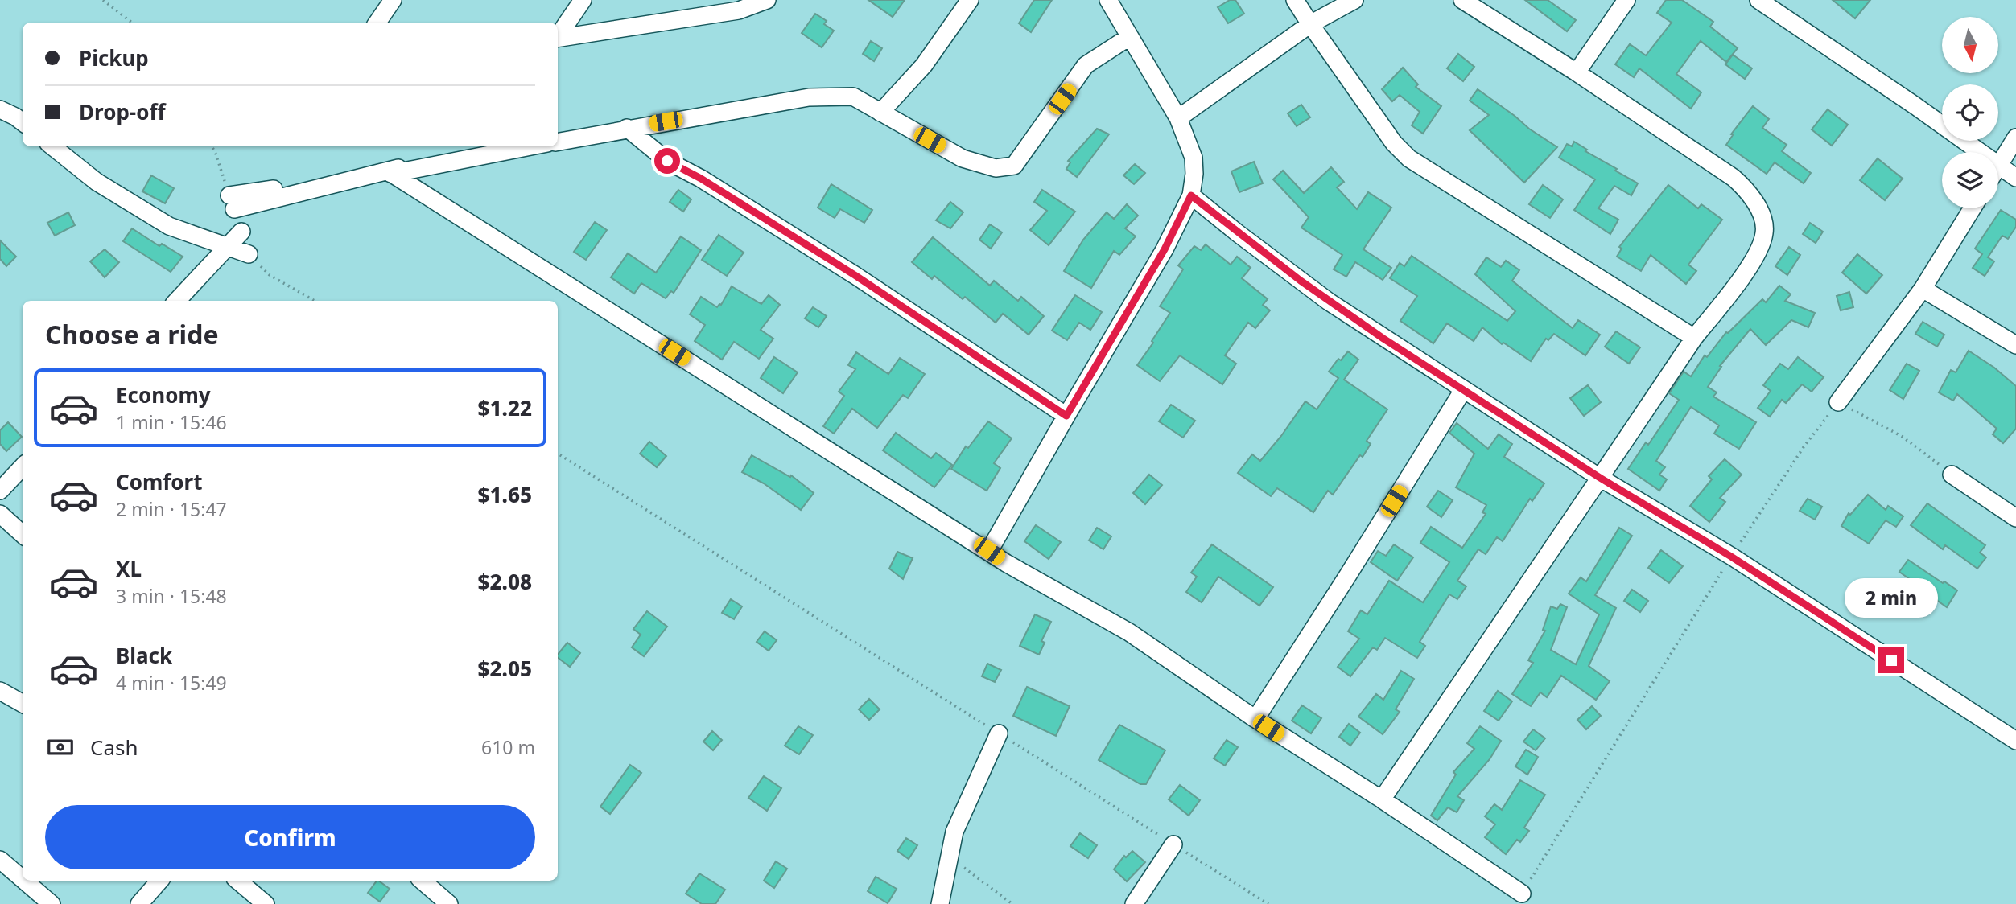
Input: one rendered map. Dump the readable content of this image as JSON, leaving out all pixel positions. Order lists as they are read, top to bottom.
{
  "north": "bottom",
  "page": {
    "banner": ["Pickup", "Drop-off"],
    "heading": "Choose a ride",
    "list": [
      {
        "name": "Economy",
        "note": "1 min · 15:46",
        "value": "$1.22"
      },
      {
        "name": "Comfort",
        "note": "2 min · 15:47",
        "value": "$1.65"
      },
      {
        "name": "XL",
        "note": "3 min · 15:48",
        "value": "$2.08"
      },
      {
        "name": "Black",
        "note": "4 min · 15:49",
        "value": "$2.05"
      }
    ],
    "bubble": "2 min",
    "pay": ["Cash", "610 m"],
    "buttons": "Confirm"
  }
}
